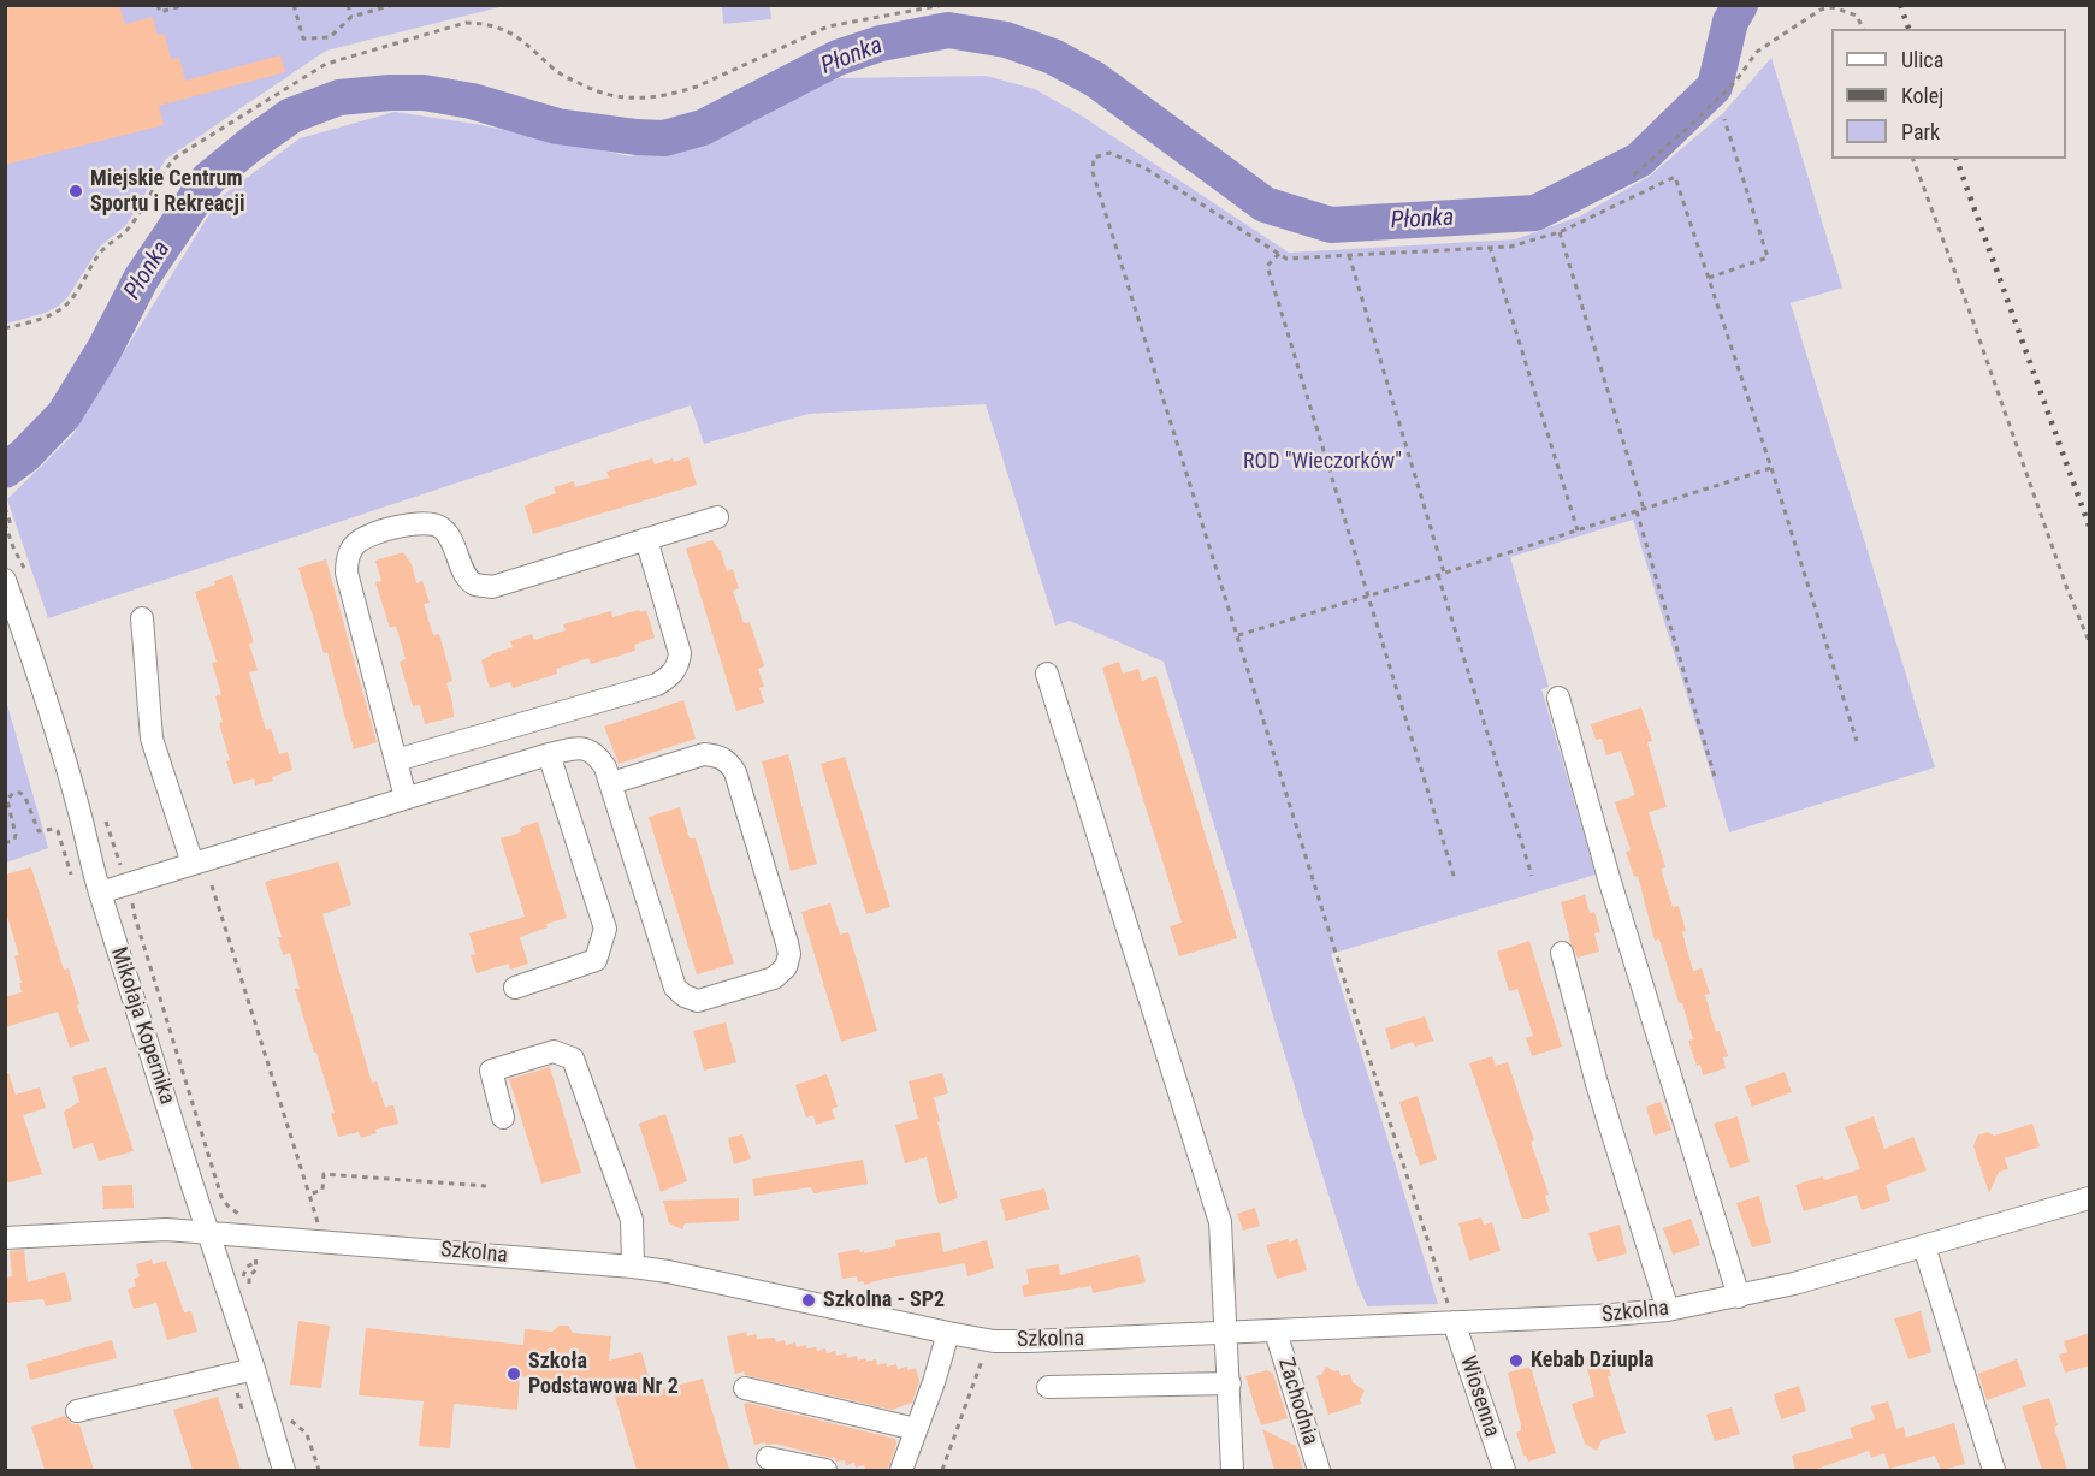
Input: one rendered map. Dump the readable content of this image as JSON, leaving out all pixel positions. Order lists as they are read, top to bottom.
{
  "streets": {
    "street": [
      "Mikołaja Kopernika",
      "Szkolna",
      "Wiosenna",
      "Zachodnia"
    ]
  },
  "crossings": [
    ["Mikołaja Kopernika", "Szkolna"],
    ["Szkolna", "Wiosenna"],
    ["Szkolna", "Zachodnia"]
  ],
  "water": ["Płonka"],
  "parks": ["ROD \"Wieczorków\""],
  "places": [
    "Miejskie Centrum Sportu i Rekreacji",
    "Szkolna - SP2",
    "Kebab Dziupla",
    "Szkoła Podstawowa Nr 2"
  ],
  "legend": ["Ulica", "Kolej", "Park"]
}
